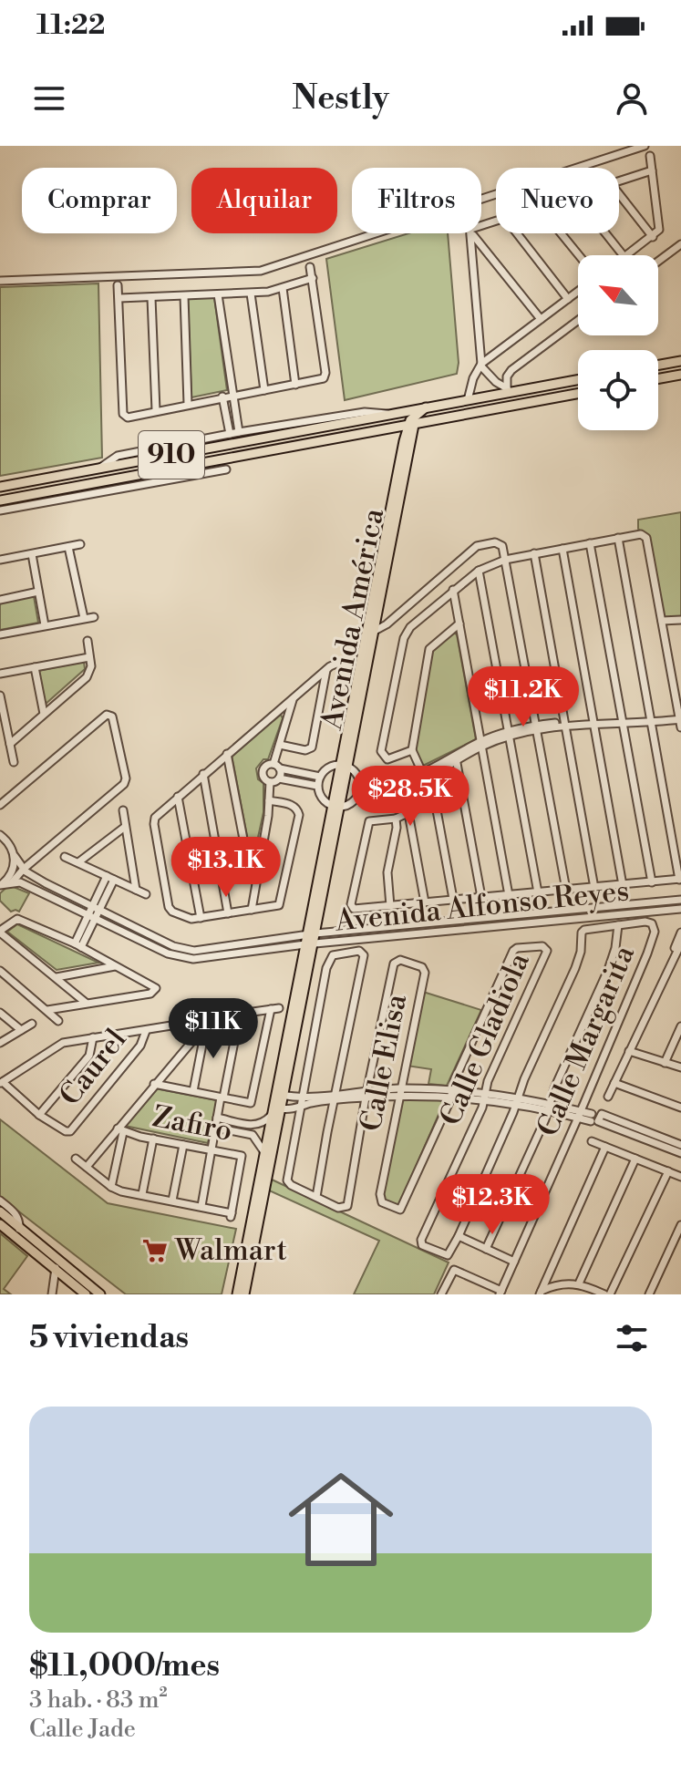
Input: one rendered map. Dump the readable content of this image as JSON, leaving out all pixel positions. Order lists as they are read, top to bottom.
{
  "streets": {
    "main road": ["910", "Avenida América"],
    "street": [
      "Avenida Alfonso Reyes",
      "Calle Gladiola",
      "Calle Margarita",
      "Calle Elisa",
      "Caurel",
      "Zafiro"
    ]
  },
  "crossings": [
    ["Avenida América", "Avenida Alfonso Reyes"],
    ["Calle Gladiola", "Calle Elisa"]
  ],
  "places": {
    "supermarket": ["Walmart"]
  },
  "north": "top left",
  "page": {
    "status": "11:22",
    "header": "Nestly",
    "chip": [
      "Comprar",
      "Alquilar",
      "Filtros",
      "Nuevo"
    ],
    "price": [
      "$11.2K",
      "$28.5K",
      "$13.1K",
      "$11K",
      "$12.3K"
    ],
    "heading": "5 viviendas",
    "list": [
      {
        "name": "$11,000/mes",
        "note": "3 hab. · 83 m² · Calle Jade"
      }
    ]
  }
}
